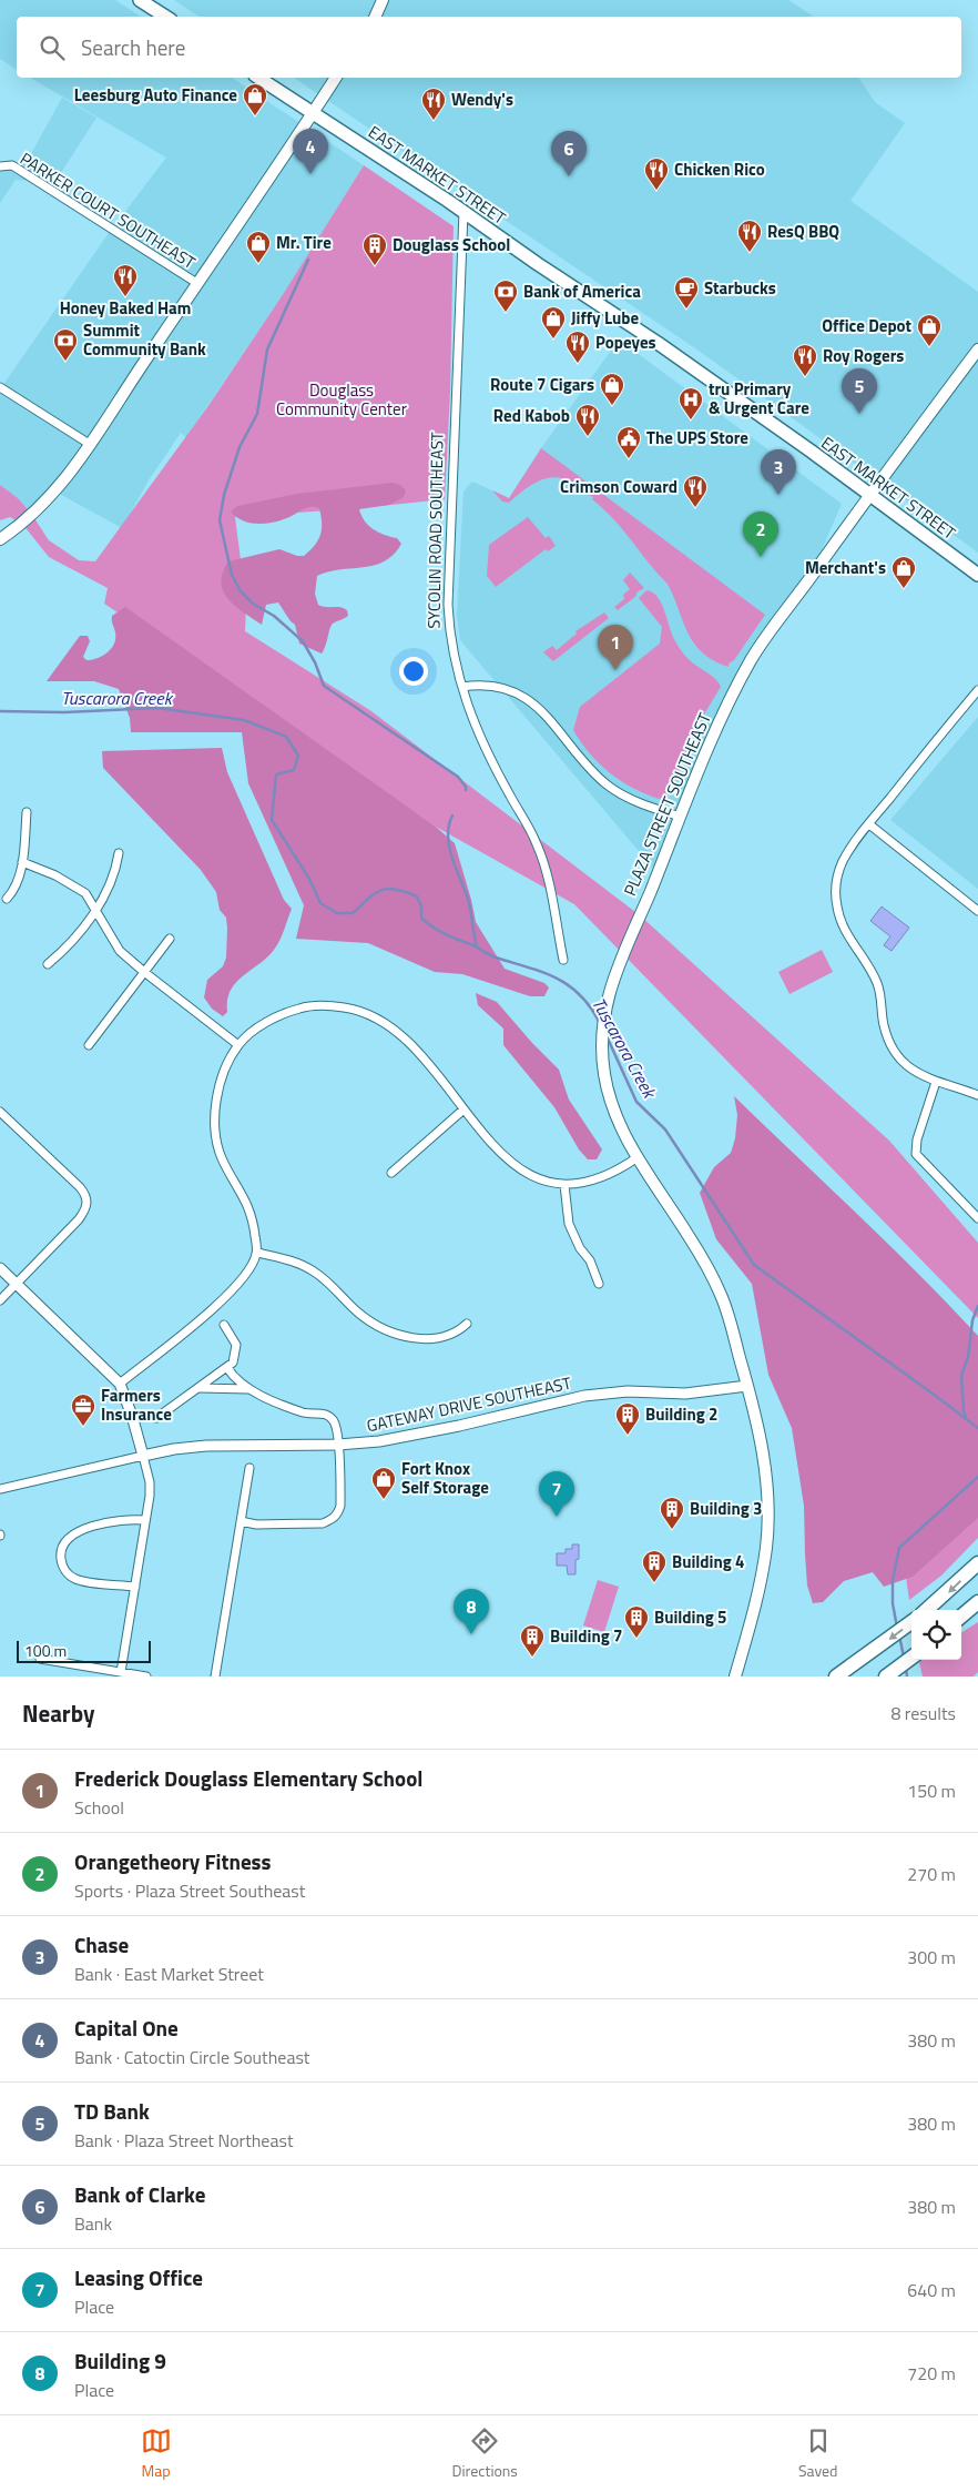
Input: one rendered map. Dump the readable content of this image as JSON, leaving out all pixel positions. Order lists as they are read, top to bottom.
{
  "streets": {
    "main road": ["EAST MARKET STREET", "PLAZA STREET SOUTHEAST"],
    "street": ["PARKER COURT SOUTHEAST", "SYCOLIN ROAD SOUTHEAST", "GATEWAY DRIVE SOUTHEAST"]
  },
  "crossings": [
    ["EAST MARKET STREET", "SYCOLIN ROAD SOUTHEAST"],
    ["EAST MARKET STREET", "PLAZA STREET SOUTHEAST"]
  ],
  "water": ["Tuscarora Creek"],
  "parks": ["Douglass Community Center"],
  "places": {
    "shop": [
      "Leesburg Auto Finance",
      "Mr. Tire",
      "Jiffy Lube",
      "Office Depot",
      "Route 7 Cigars",
      "Merchant's",
      "Fort Knox Self Storage"
    ],
    "restaurant": [
      "Wendy's",
      "Chicken Rico",
      "ResQ BBQ",
      "Honey Baked Ham",
      "Popeyes",
      "Roy Rogers",
      "Red Kabob",
      "Crimson Coward"
    ],
    "building": [
      "Douglass School",
      "Building 2",
      "Building 3",
      "Building 4",
      "Building 5",
      "Building 7"
    ],
    "cafe": ["Starbucks"],
    "bank": ["Bank of America", "Summit Community Bank"],
    "hospital": ["tru Primary & Urgent Care"],
    "public building": ["The UPS Store"],
    "office": ["Farmers Insurance"]
  },
  "scale_bar": "100 m",
  "page": {
    "search": "Search here",
    "pins": [
      "4",
      "6",
      "5",
      "3",
      "2",
      "1",
      "7",
      "8"
    ],
    "scale": "100 m",
    "heading": ["Nearby", "8 results"],
    "list": [
      {
        "mark": "1",
        "name": "Frederick Douglass Elementary School",
        "note": "School",
        "value": "150 m"
      },
      {
        "mark": "2",
        "name": "Orangetheory Fitness",
        "note": "Sports · Plaza Street Southeast",
        "value": "270 m"
      },
      {
        "mark": "3",
        "name": "Chase",
        "note": "Bank · East Market Street",
        "value": "300 m"
      },
      {
        "mark": "4",
        "name": "Capital One",
        "note": "Bank · Catoctin Circle Southeast",
        "value": "380 m"
      },
      {
        "mark": "5",
        "name": "TD Bank",
        "note": "Bank · Plaza Street Northeast",
        "value": "380 m"
      },
      {
        "mark": "6",
        "name": "Bank of Clarke",
        "note": "Bank",
        "value": "380 m"
      },
      {
        "mark": "7",
        "name": "Leasing Office",
        "note": "Place",
        "value": "640 m"
      },
      {
        "mark": "8",
        "name": "Building 9",
        "note": "Place",
        "value": "720 m"
      }
    ],
    "nav": ["Map", "Directions", "Saved"]
  }
}
